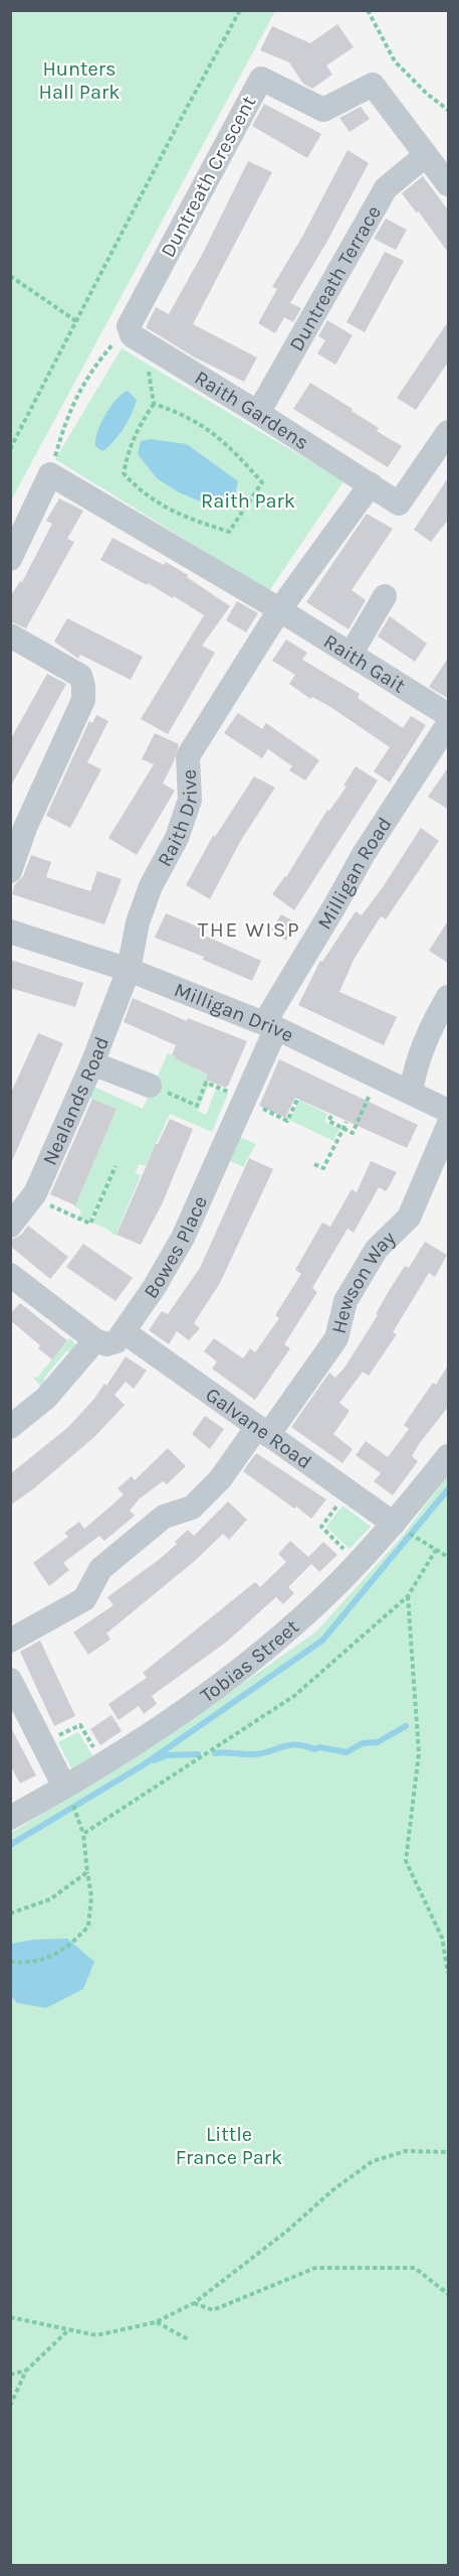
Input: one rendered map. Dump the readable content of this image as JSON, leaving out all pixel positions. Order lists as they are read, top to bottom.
{
  "streets": {
    "street": [
      "Duntreath Crescent",
      "Duntreath Terrace",
      "Raith Gardens",
      "Raith Gait",
      "Raith Drive",
      "Milligan Road",
      "Milligan Drive",
      "Nealands Road",
      "Bowes Place",
      "Hewson Way",
      "Galvane Road",
      "Tobias Street"
    ]
  },
  "crossings": [
    ["Duntreath Crescent", "Duntreath Terrace"],
    ["Duntreath Crescent", "Raith Gardens"],
    ["Duntreath Terrace", "Raith Gardens"],
    ["Raith Gardens", "Raith Drive"],
    ["Raith Gait", "Raith Drive"],
    ["Raith Drive", "Milligan Drive"],
    ["Raith Drive", "Nealands Road"],
    ["Milligan Road", "Milligan Drive"],
    ["Milligan Road", "Bowes Place"],
    ["Milligan Drive", "Nealands Road"],
    ["Milligan Drive", "Bowes Place"],
    ["Bowes Place", "Galvane Road"],
    ["Hewson Way", "Galvane Road"],
    ["Galvane Road", "Tobias Street"]
  ],
  "districts": ["THE WISP"],
  "parks": ["Hunters Hall Park", "Raith Park", "Little France Park"]
}
